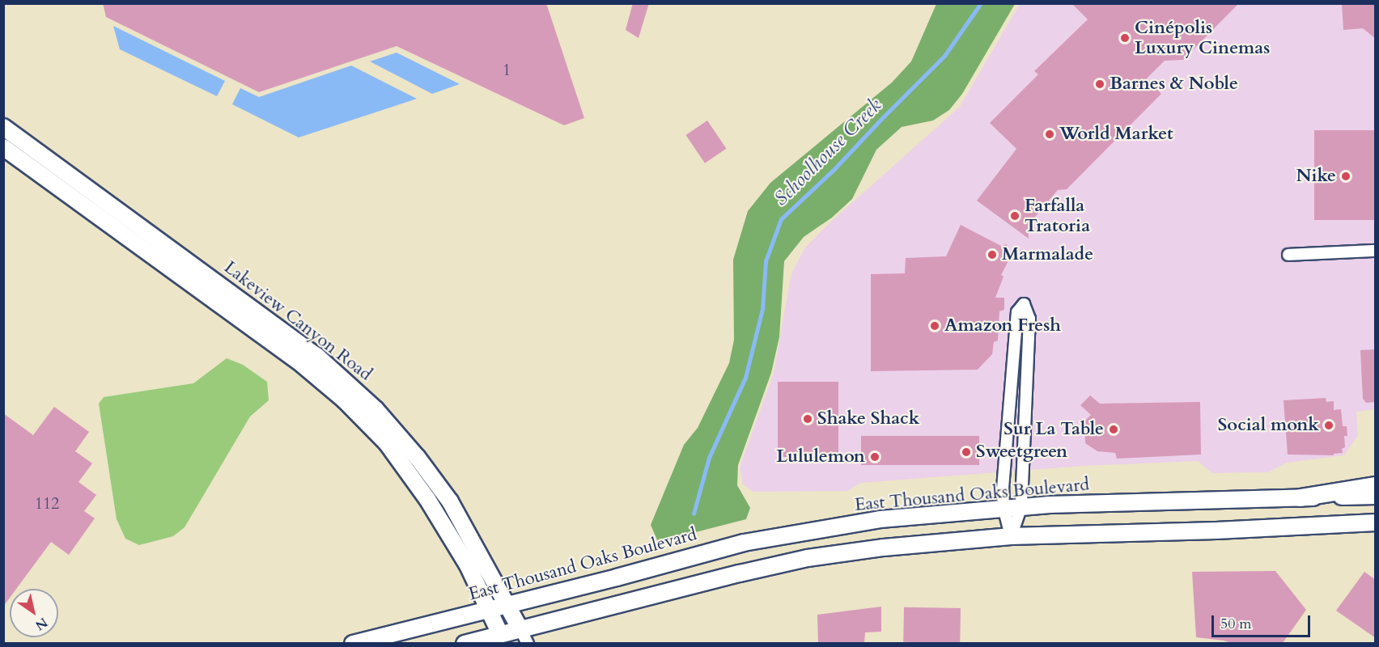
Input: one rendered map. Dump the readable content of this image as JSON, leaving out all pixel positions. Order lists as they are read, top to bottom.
{
  "streets": {
    "main road": ["Lakeview Canyon Road", "East Thousand Oaks Boulevard"]
  },
  "crossings": [
    ["Lakeview Canyon Road", "East Thousand Oaks Boulevard"]
  ],
  "water": ["Schoolhouse Creek"],
  "places": [
    "Cinépolis Luxury Cinemas",
    "Barnes & Noble",
    "World Market",
    "Nike",
    "Farfalla Tratoria",
    "Marmalade",
    "Amazon Fresh",
    "Shake Shack",
    "Social monk",
    "Sur La Table",
    "Sweetgreen",
    "Lululemon"
  ],
  "house_numbers": ["1", "112"],
  "scale_bar": "50 m",
  "north": "bottom right"
}
